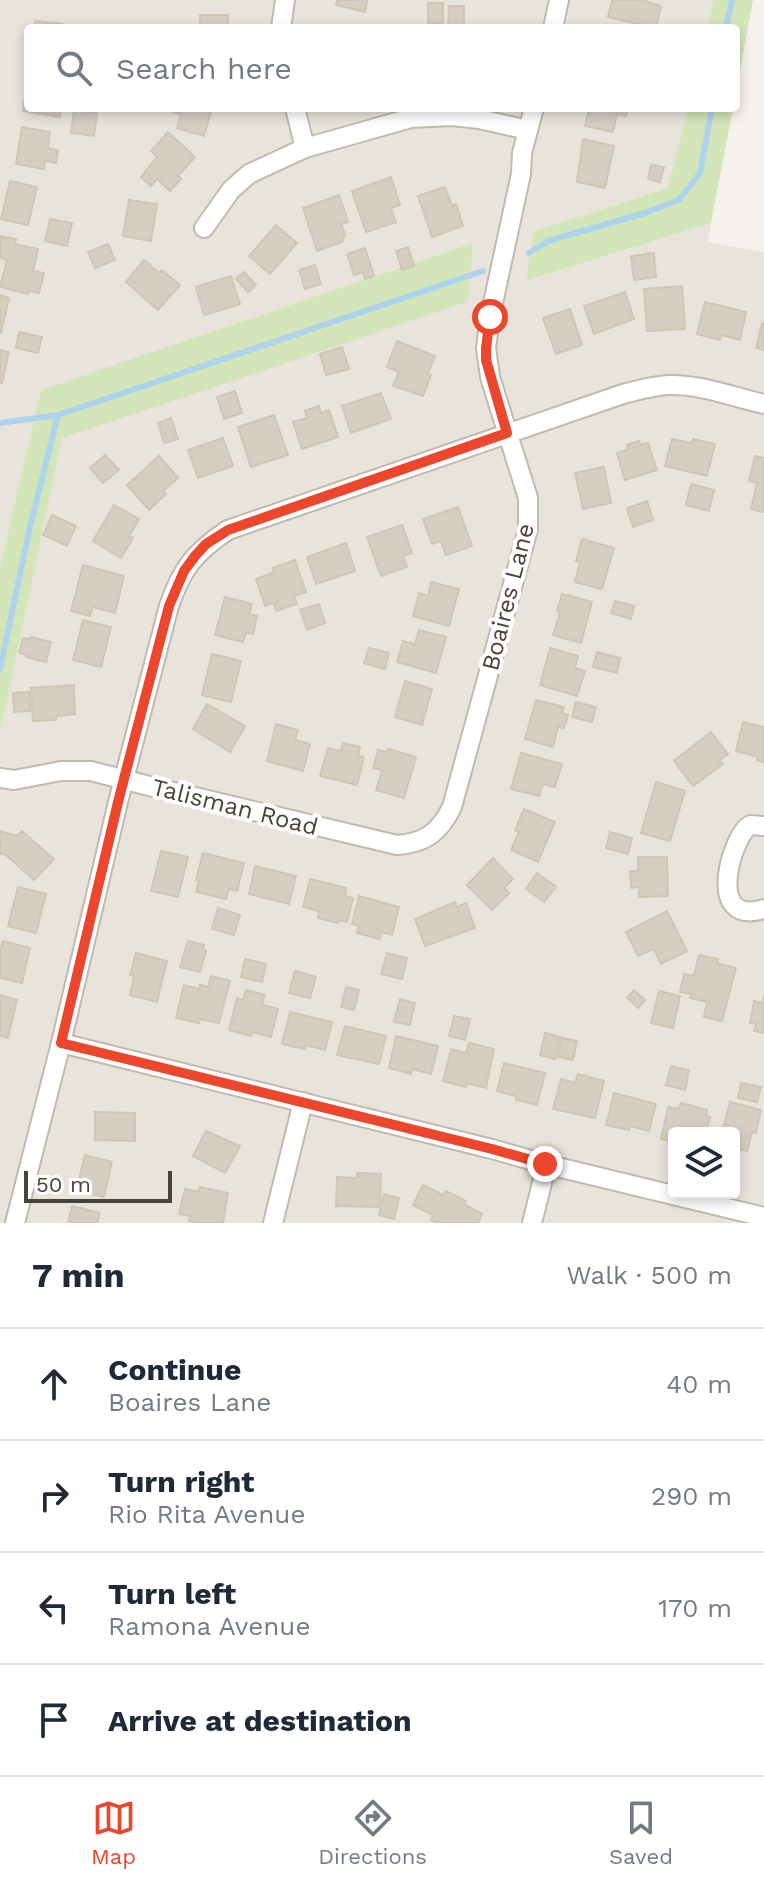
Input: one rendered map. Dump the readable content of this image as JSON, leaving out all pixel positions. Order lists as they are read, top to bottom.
{
  "streets": {
    "street": ["Boaires Lane", "Talisman Road"]
  },
  "crossings": [
    ["Boaires Lane", "Talisman Road"]
  ],
  "scale_bar": "50 m",
  "page": {
    "search": "Search here",
    "scale": "50 m",
    "heading": ["7 min", "Walk · 500 m"],
    "list": [
      ["Continue", "Boaires Lane", "40 m"],
      ["Turn right", "Rio Rita Avenue", "290 m"],
      ["Turn left", "Ramona Avenue", "170 m"],
      "Arrive at destination"
    ],
    "nav": ["Map", "Directions", "Saved"]
  }
}
